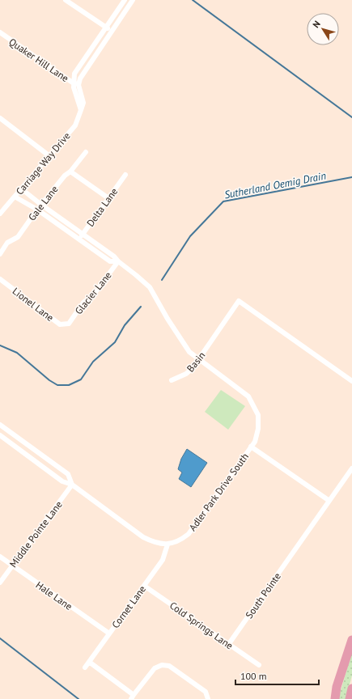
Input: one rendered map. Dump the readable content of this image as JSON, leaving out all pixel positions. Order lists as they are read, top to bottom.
{
  "streets": {
    "street": [
      "Quaker Hill Lane",
      "Carriage Way Drive",
      "Gale Lane",
      "Delta Lane",
      "Glacier Lane",
      "Lionel Lane",
      "Basin",
      "Adler Park Drive South",
      "Middle Pointe Lane",
      "Hale Lane",
      "South Pointe",
      "Cornet Lane",
      "Cold Springs Lane"
    ]
  },
  "crossings": [
    ["Quaker Hill Lane", "Carriage Way Drive"],
    ["Glacier Lane", "Lionel Lane"],
    ["Basin", "Adler Park Drive South"],
    ["Adler Park Drive South", "Cornet Lane"],
    ["Middle Pointe Lane", "Hale Lane"],
    ["Hale Lane", "Cornet Lane"],
    ["South Pointe", "Cold Springs Lane"],
    ["Cornet Lane", "Cold Springs Lane"]
  ],
  "water": ["Sutherland Oemig Drain"],
  "scale_bar": "100 m",
  "north": "top left"
}
